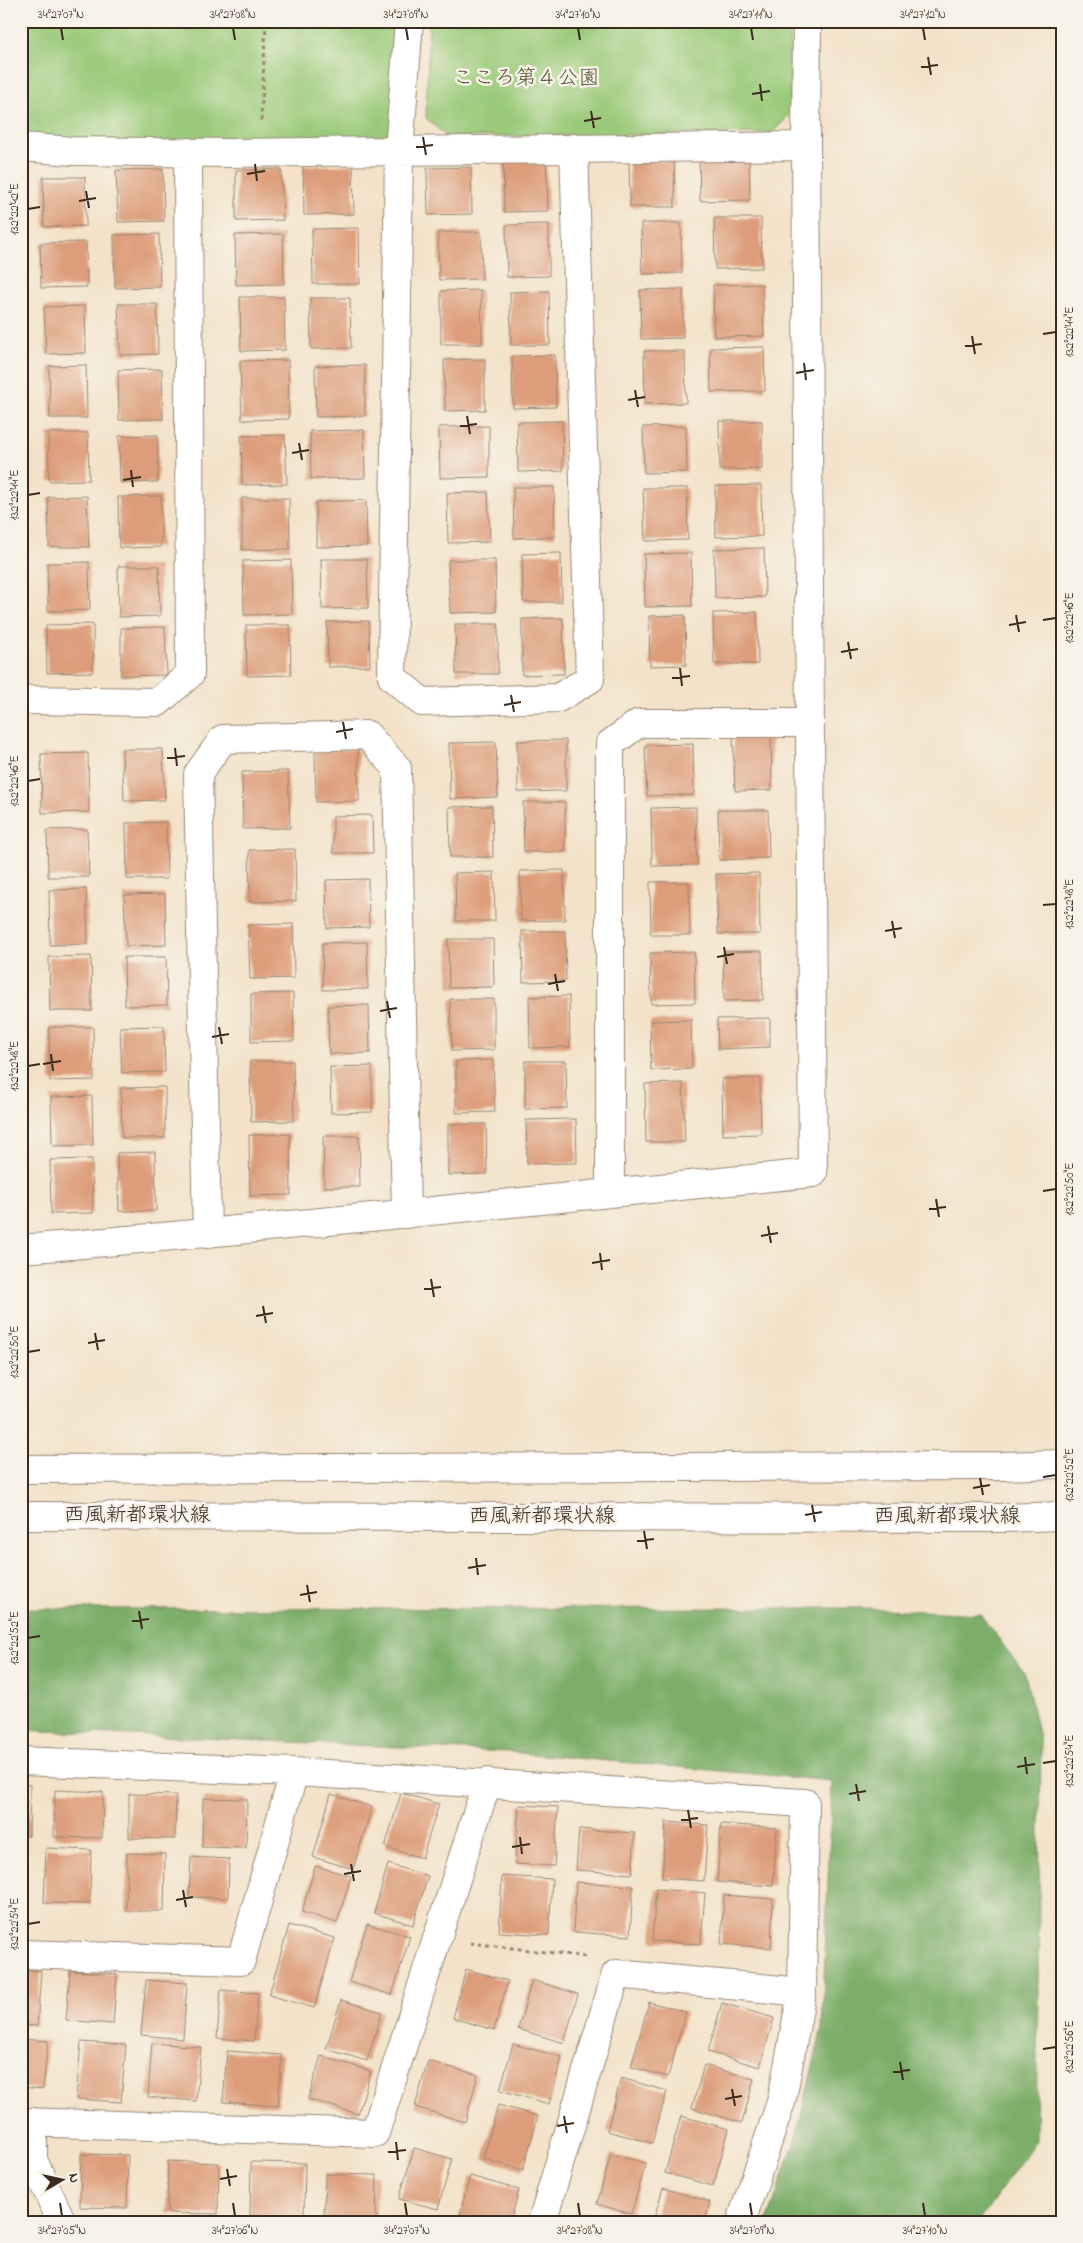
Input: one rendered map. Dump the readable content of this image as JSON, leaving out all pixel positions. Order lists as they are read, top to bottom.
{
  "streets": {
    "street": ["西風新都環状線"]
  },
  "parks": ["こころ第４公園"],
  "north": "right",
  "coordinates": [
    "34°27'07\"N",
    "34°27'08\"N",
    "34°27'09\"N",
    "34°27'10\"N",
    "34°27'11\"N",
    "34°27'12\"N",
    "132°22'42\"E",
    "132°22'44\"E",
    "132°22'46\"E",
    "132°22'48\"E",
    "132°22'50\"E",
    "132°22'52\"E",
    "132°22'54\"E",
    "132°22'56\"E",
    "34°27'05\"N",
    "34°27'06\"N"
  ]
}
